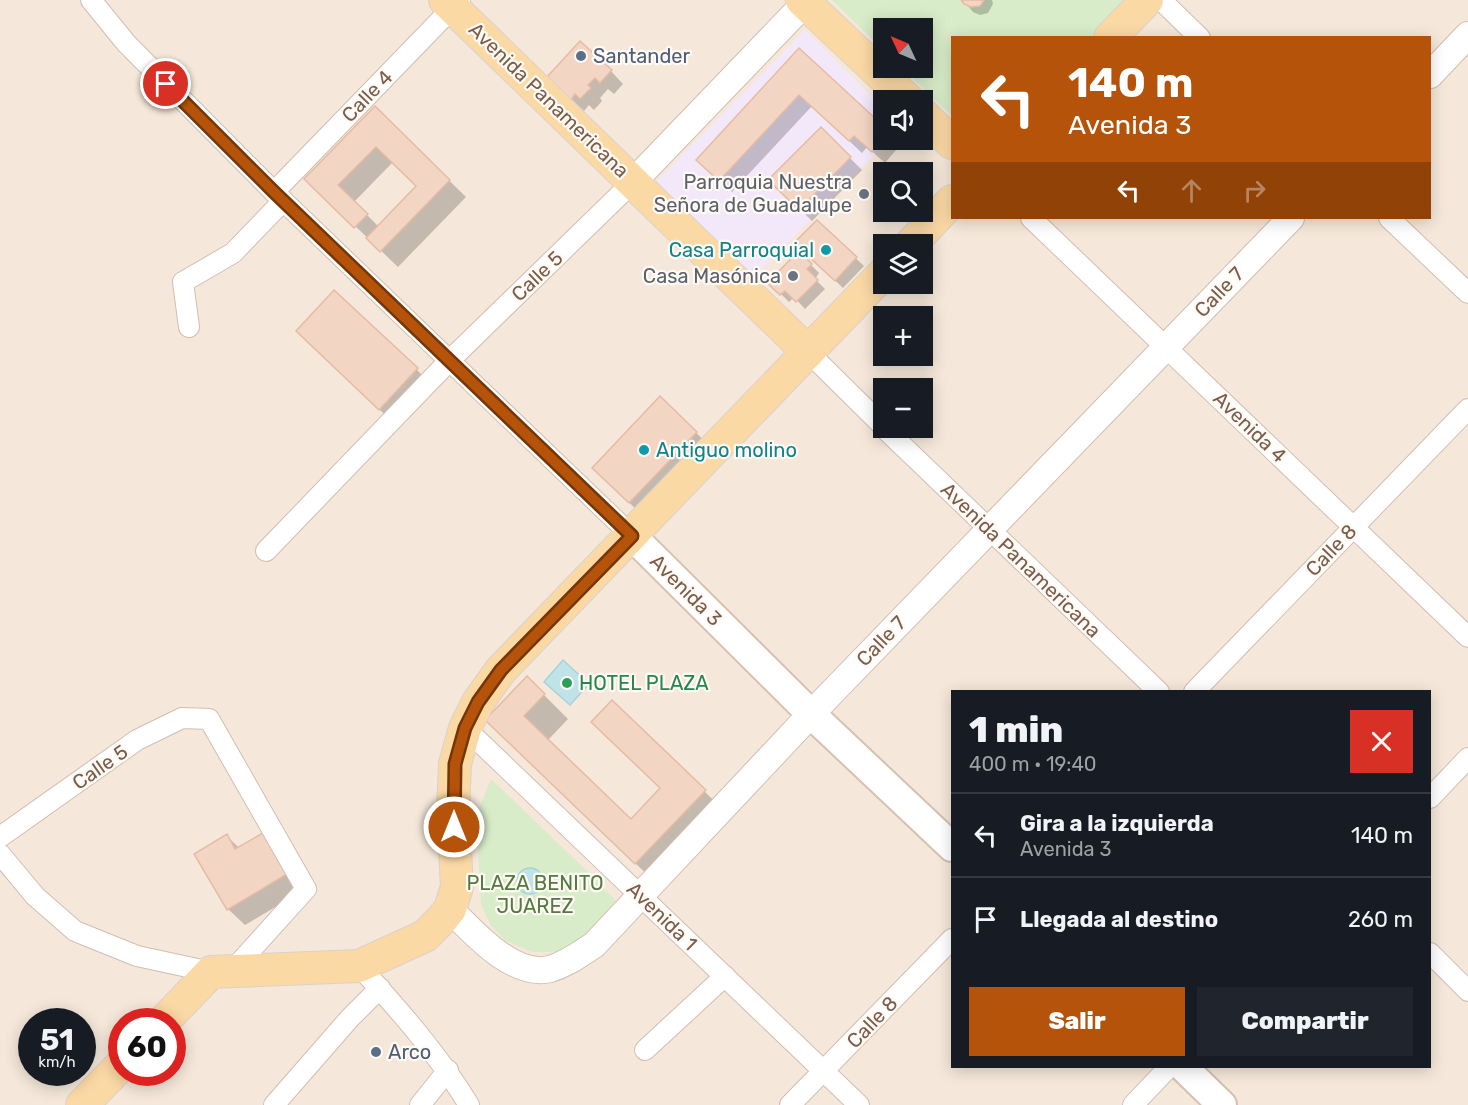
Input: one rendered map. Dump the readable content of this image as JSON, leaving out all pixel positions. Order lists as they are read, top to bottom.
{
  "streets": {
    "main road": ["Avenida Panamericana", "Avenida 3"],
    "street": [
      "Calle 4",
      "Calle 5",
      "Calle 7",
      "Avenida 4",
      "Calle 8",
      "Avenida 1"
    ]
  },
  "crossings": [
    ["Calle 4", "Avenida Panamericana"],
    ["Calle 4", "Avenida 3"],
    ["Avenida Panamericana", "Calle 5"],
    ["Avenida Panamericana", "Calle 7"],
    ["Calle 5", "Avenida 3"],
    ["Calle 7", "Avenida 4"],
    ["Calle 7", "Avenida 3"],
    ["Calle 7", "Avenida 1"],
    ["Avenida 4", "Calle 8"],
    ["Calle 8", "Avenida 1"]
  ],
  "parks": ["PLAZA BENITO JUAREZ"],
  "places": [
    "Santander",
    "Parroquia Nuestra Señora de Guadalupe",
    "Casa Parroquial",
    "Casa Masónica",
    "Antiguo molino",
    "HOTEL PLAZA",
    "Arco"
  ],
  "north": "top left",
  "page": {
    "map_buttons": ["+", "−"],
    "turn": ["140 m", "Avenida 3"],
    "heading": ["1 min", "400 m · 19:40"],
    "list": [
      {
        "name": "Gira a la izquierda",
        "note": "Avenida 3",
        "value": "140 m"
      },
      {
        "name": "Llegada al destino",
        "value": "260 m"
      }
    ],
    "buttons": ["Salir", "Compartir"],
    "speed": "51 km/h",
    "limit": "60"
  }
}
